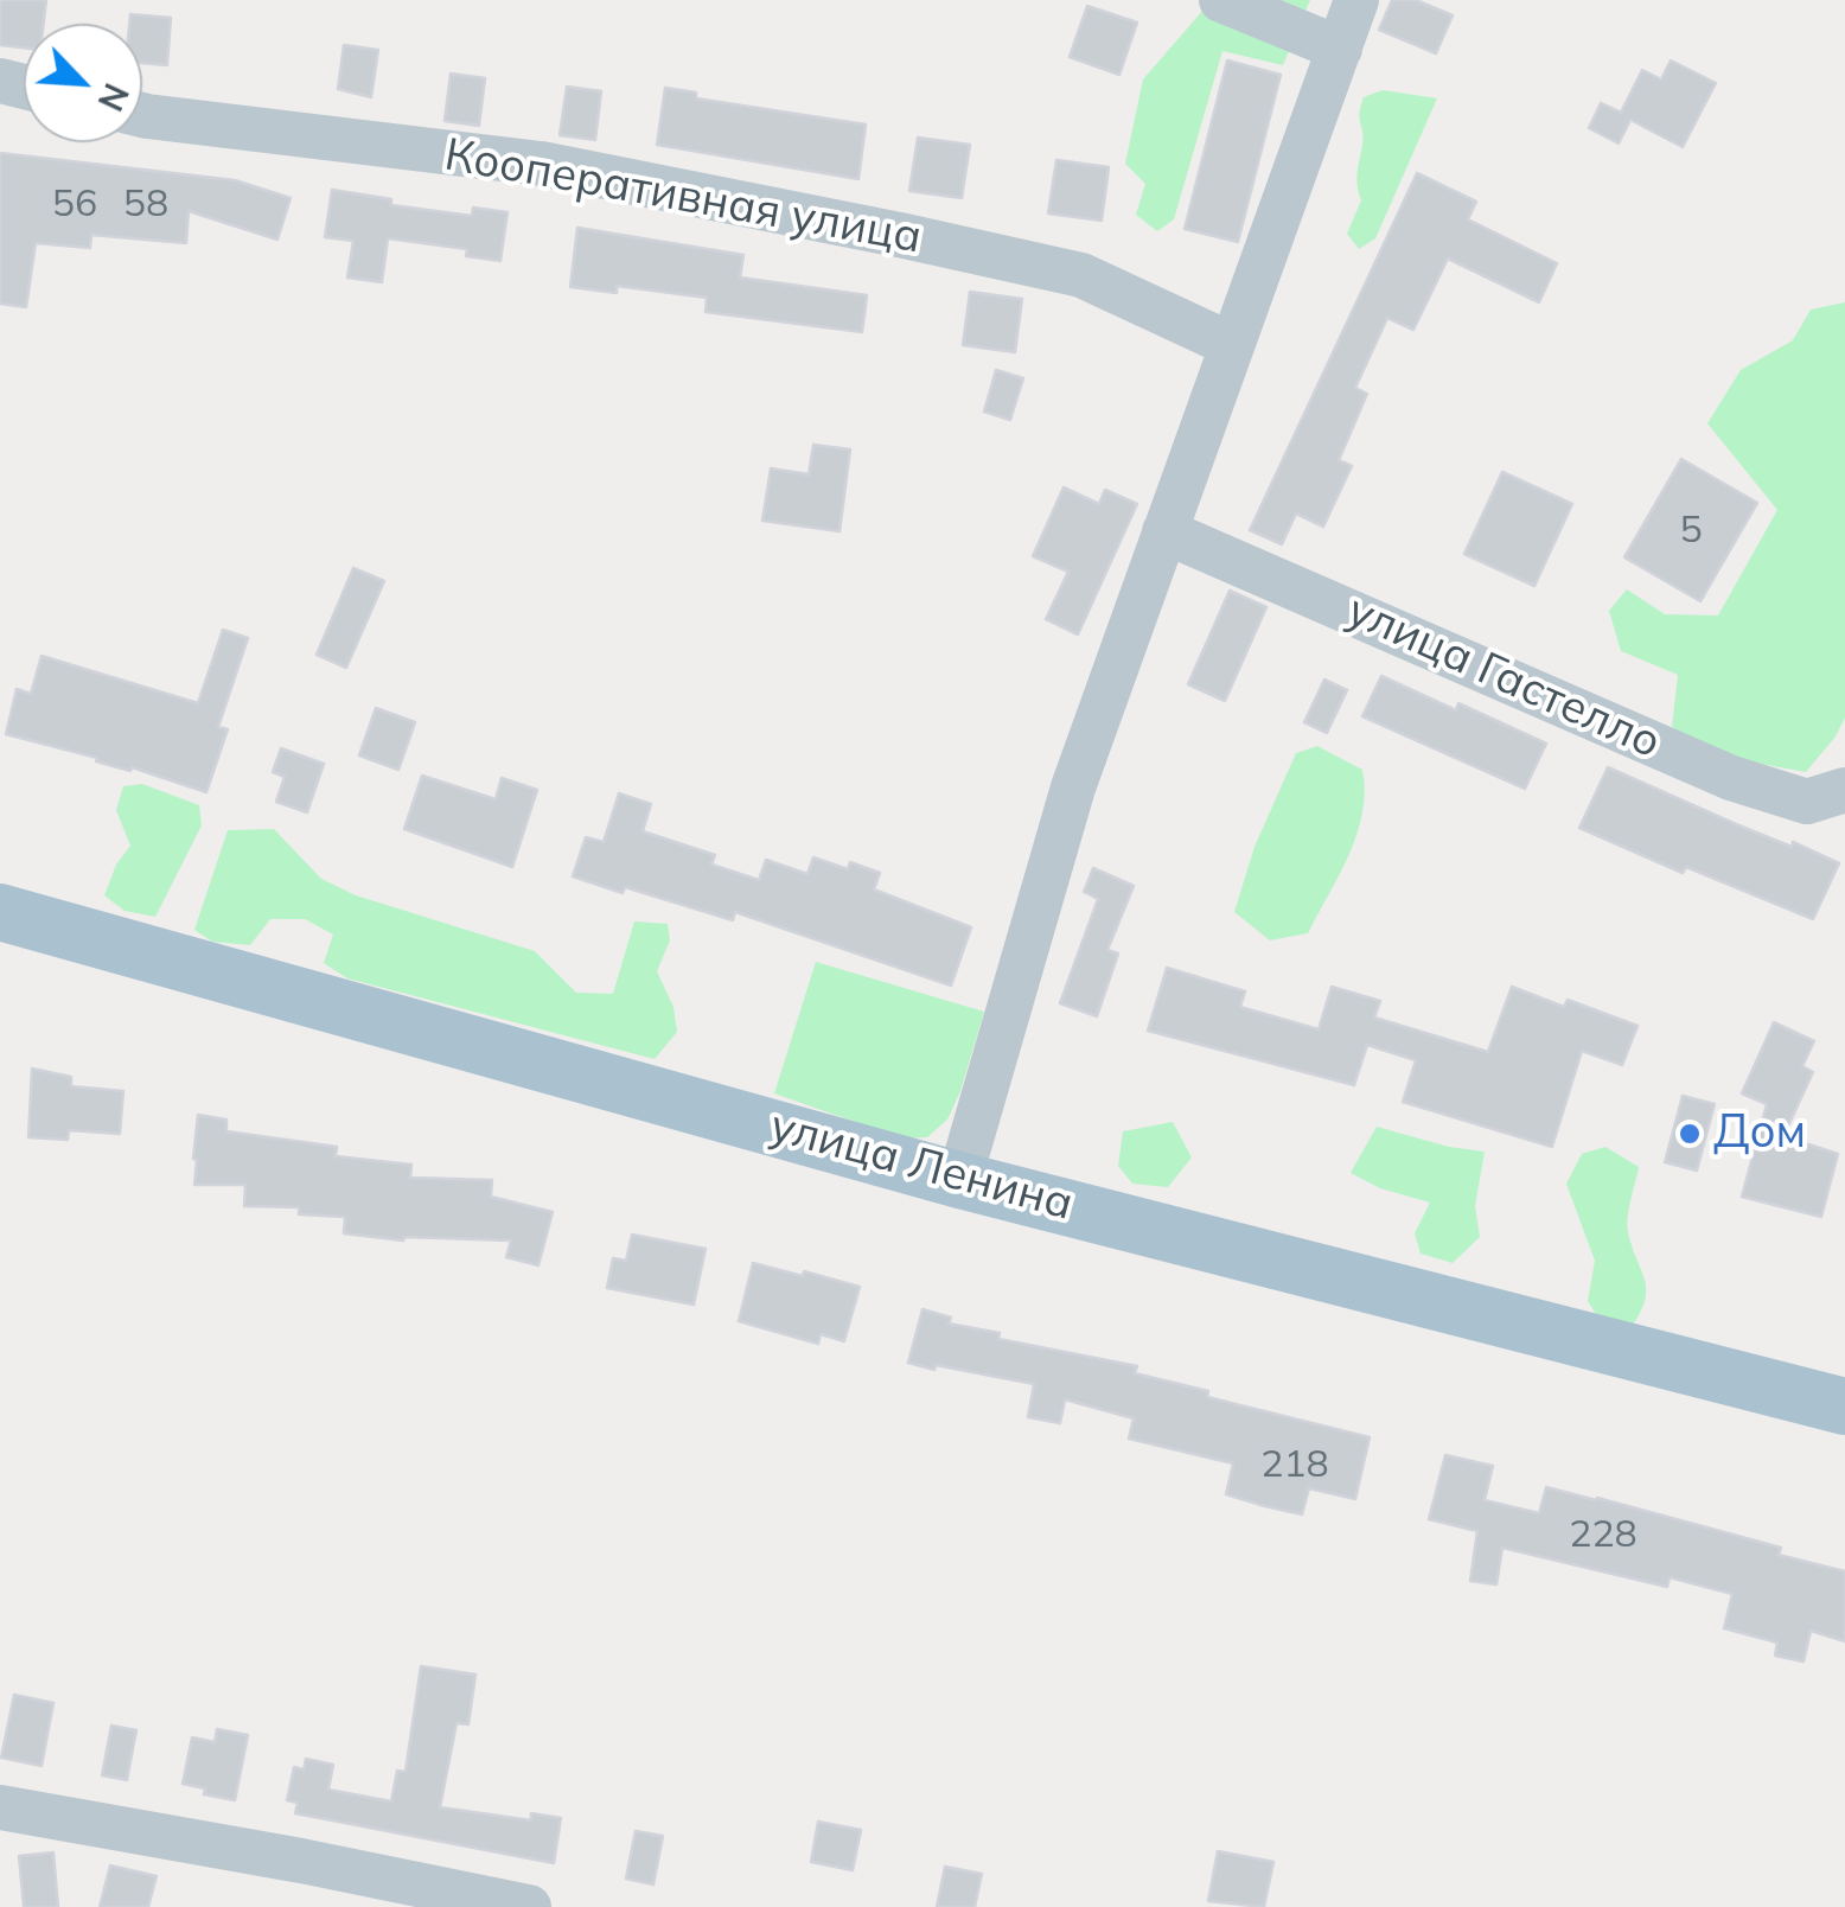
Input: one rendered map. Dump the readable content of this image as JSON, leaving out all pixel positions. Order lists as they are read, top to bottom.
{
  "streets": {
    "main road": ["улица Ленина"],
    "street": ["Кооперативная улица", "улица Гастелло"]
  },
  "places": ["Дом"],
  "house_numbers": [
    "56",
    "58",
    "5",
    "218",
    "228"
  ],
  "north": "bottom right"
}
